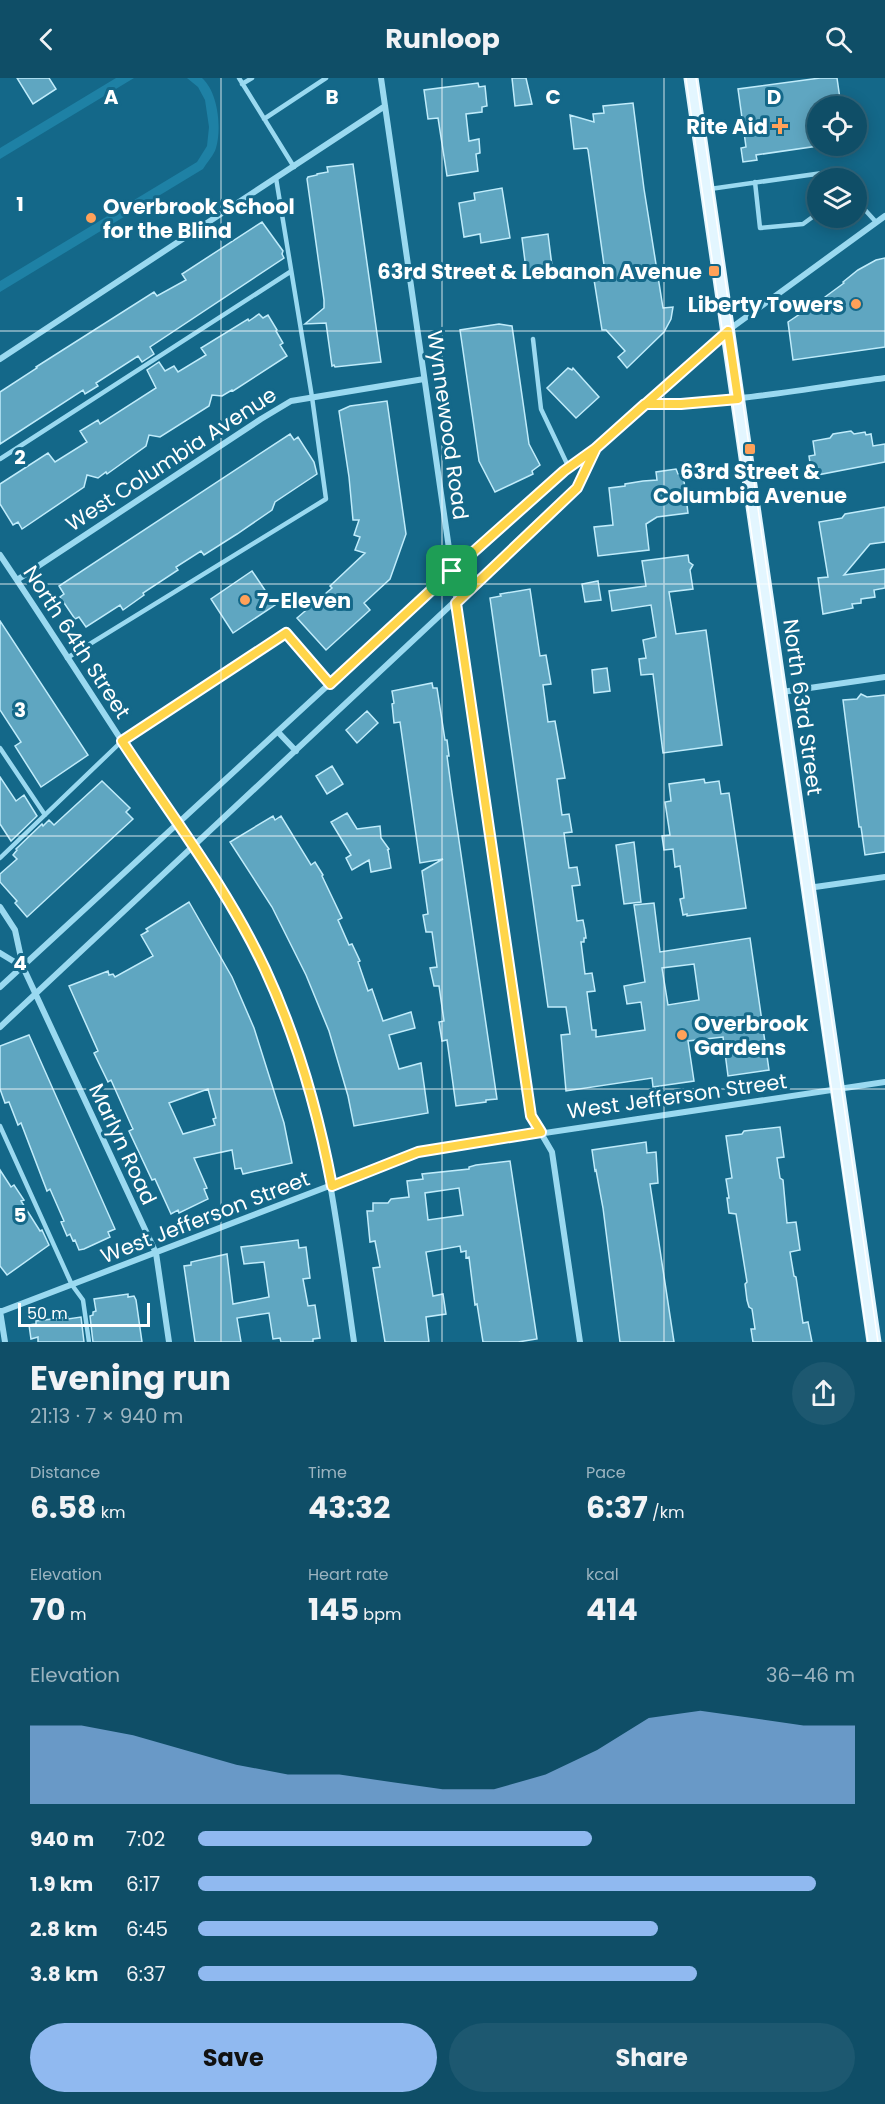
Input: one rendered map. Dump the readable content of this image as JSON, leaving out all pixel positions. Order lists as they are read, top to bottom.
{
  "streets": {
    "main road": ["North 63rd Street"],
    "street": [
      "Wynnewood Road",
      "West Columbia Avenue",
      "North 64th Street",
      "West Jefferson Street",
      "Marlyn Road"
    ]
  },
  "crossings": [
    ["Wynnewood Road", "West Columbia Avenue"],
    ["Wynnewood Road", "West Jefferson Street"],
    ["West Columbia Avenue", "North 64th Street"],
    ["North 64th Street", "West Jefferson Street"],
    ["North 63rd Street", "West Jefferson Street"],
    ["West Jefferson Street", "Marlyn Road"]
  ],
  "places": {
    "health": ["Rite Aid"],
    "other": [
      "Overbrook School for the Blind",
      "Liberty Towers",
      "7-Eleven",
      "Overbrook Gardens"
    ],
    "transit": ["63rd Street & Lebanon Avenue", "63rd Street & Columbia Avenue"]
  },
  "scale_bar": "50 m",
  "page": {
    "header": "Runloop",
    "scale": "50 m",
    "heading": ["Evening run", "21:13 · 7 × 940 m"],
    "stats": [
      ["Distance", "6.58 km"],
      ["Time", "43:32"],
      ["Pace", "6:37 /km"],
      ["Elevation", "70 m"],
      ["Heart rate", "145 bpm"],
      ["kcal", "414"]
    ],
    "chart": ["Elevation", "36–46 m"],
    "list": [
      {
        "name": "940 m",
        "note": "7:02"
      },
      {
        "name": "1.9 km",
        "note": "6:17"
      },
      {
        "name": "2.8 km",
        "note": "6:45"
      },
      {
        "name": "3.8 km",
        "note": "6:37"
      }
    ],
    "buttons": ["Save", "Share"]
  },
  "grid": {
    "columns": [
      "A",
      "B",
      "C",
      "D"
    ],
    "rows": [
      "1",
      "2",
      "3",
      "4",
      "5"
    ]
  }
}
